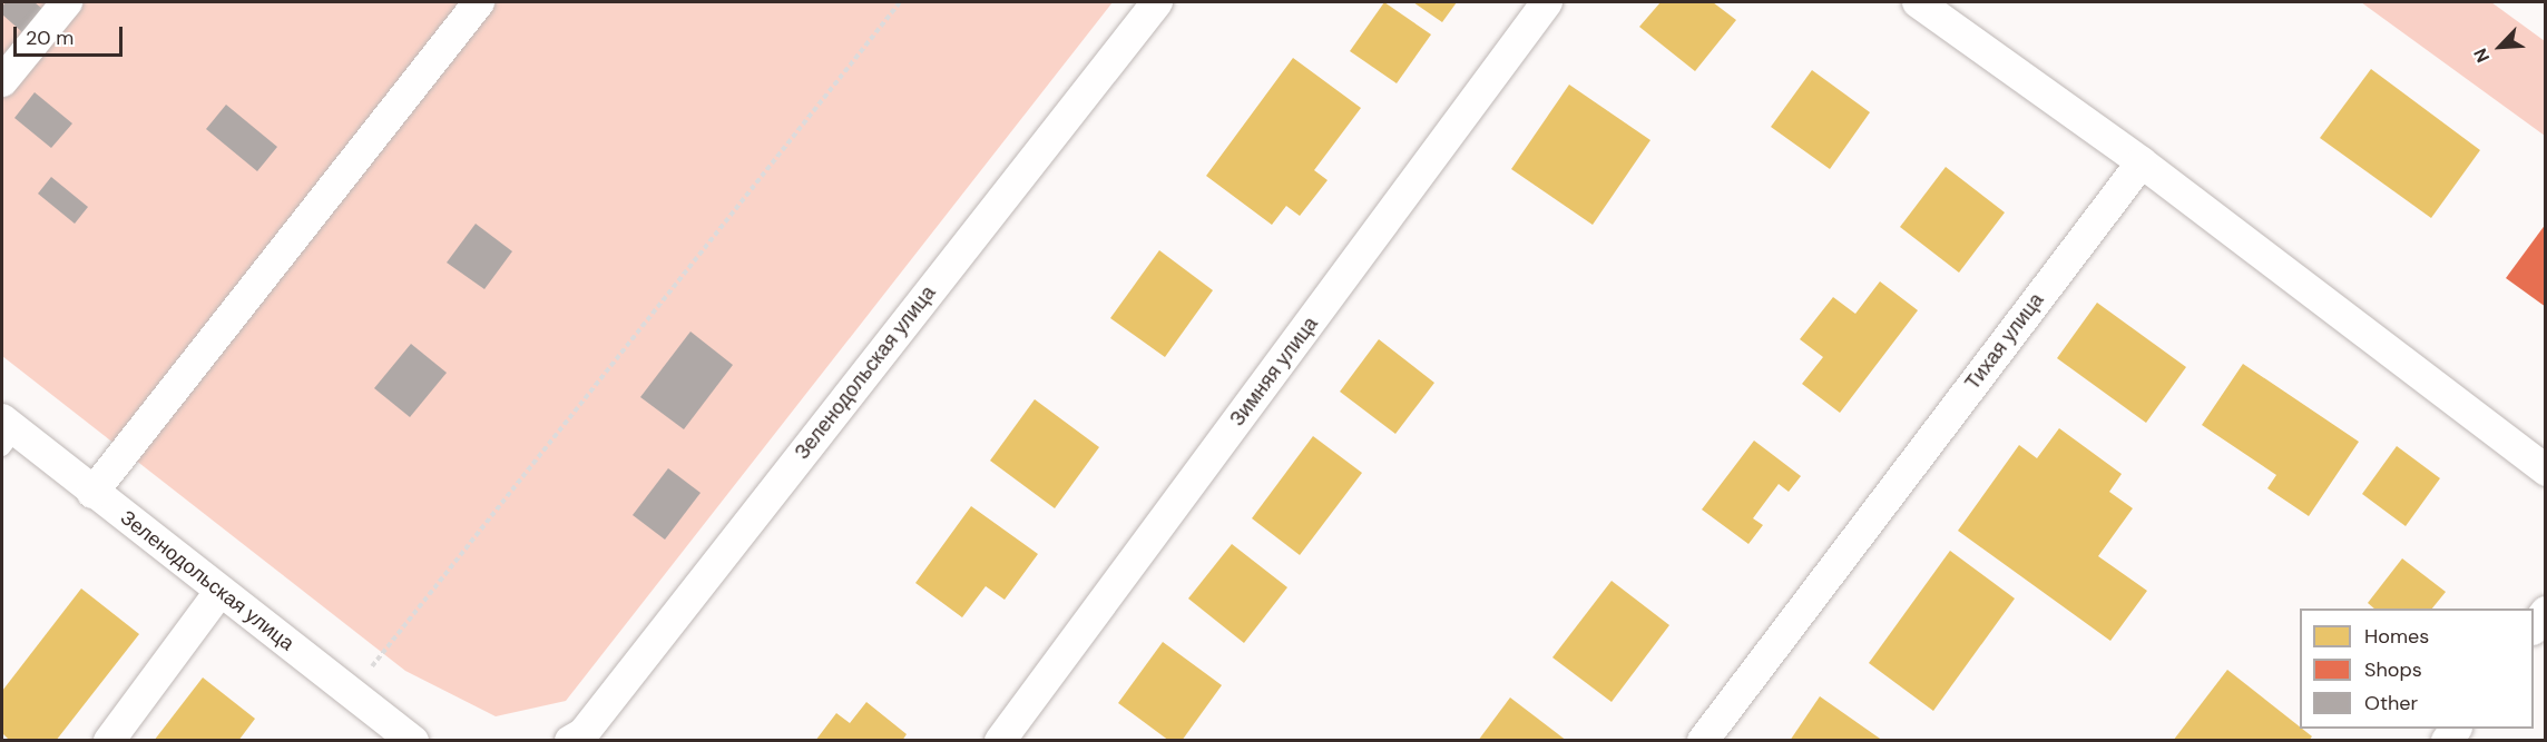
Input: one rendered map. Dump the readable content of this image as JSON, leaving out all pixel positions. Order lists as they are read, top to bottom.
{
  "streets": {
    "street": ["Тихая улица", "Зимняя улица", "Зеленодольская улица"]
  },
  "legend": ["Homes", "Shops", "Other"],
  "scale_bar": "20 m",
  "north": "bottom left"
}
